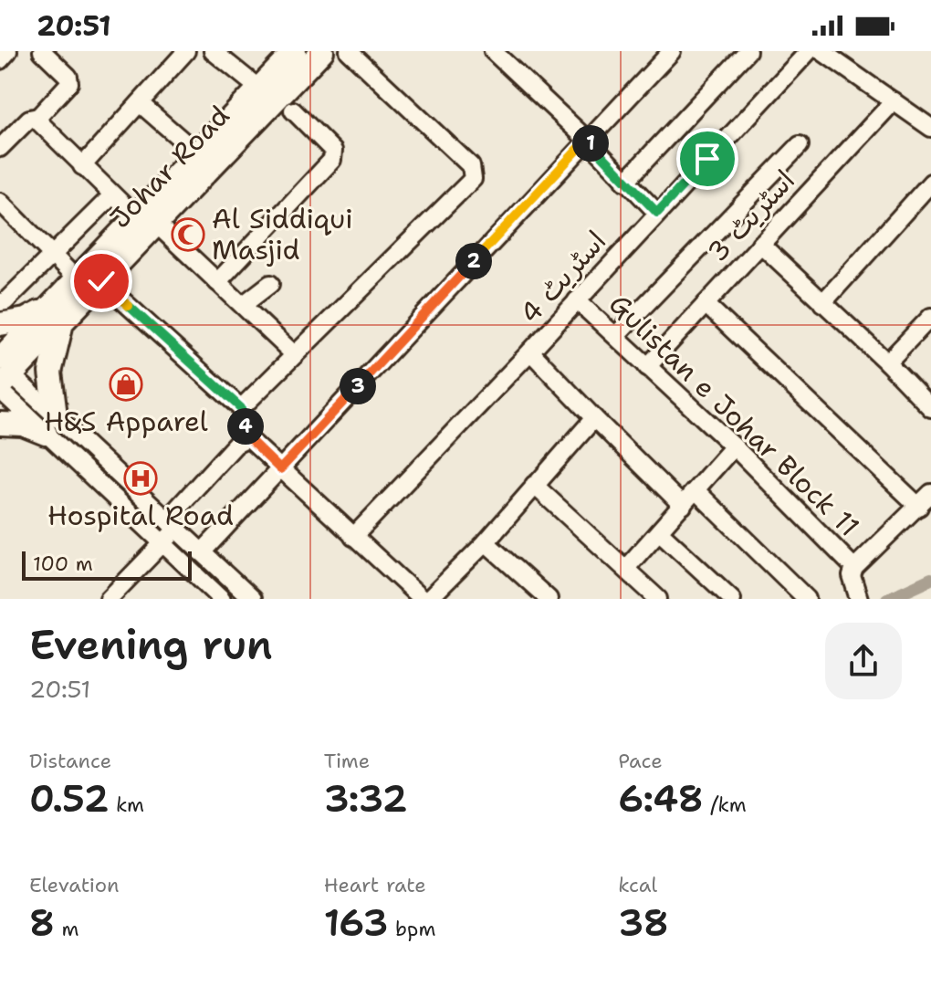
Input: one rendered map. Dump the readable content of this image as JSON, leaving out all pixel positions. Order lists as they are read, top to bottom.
{
  "streets": {
    "main road": ["Johar Road"],
    "street": ["اسٹریٹ 3", "اسٹریٹ 4", "Gulistan e Johar Block 11"]
  },
  "crossings": [
    ["اسٹریٹ 3", "Gulistan e Johar Block 11"],
    ["اسٹریٹ 4", "Gulistan e Johar Block 11"]
  ],
  "places": {
    "mosque": ["Al Siddiqui Masjid"],
    "shop": ["H&S Apparel"],
    "hospital": ["Hospital Road"]
  },
  "scale_bar": "100 m",
  "page": {
    "status": "20:51",
    "pins": [
      "1",
      "2",
      "3",
      "4"
    ],
    "scale": "100 m",
    "heading": ["Evening run", "20:51"],
    "stats": [
      ["Distance", "0.52 km"],
      ["Time", "3:32"],
      ["Pace", "6:48 /km"],
      ["Elevation", "8 m"],
      ["Heart rate", "163 bpm"],
      ["kcal", "38"]
    ]
  }
}
